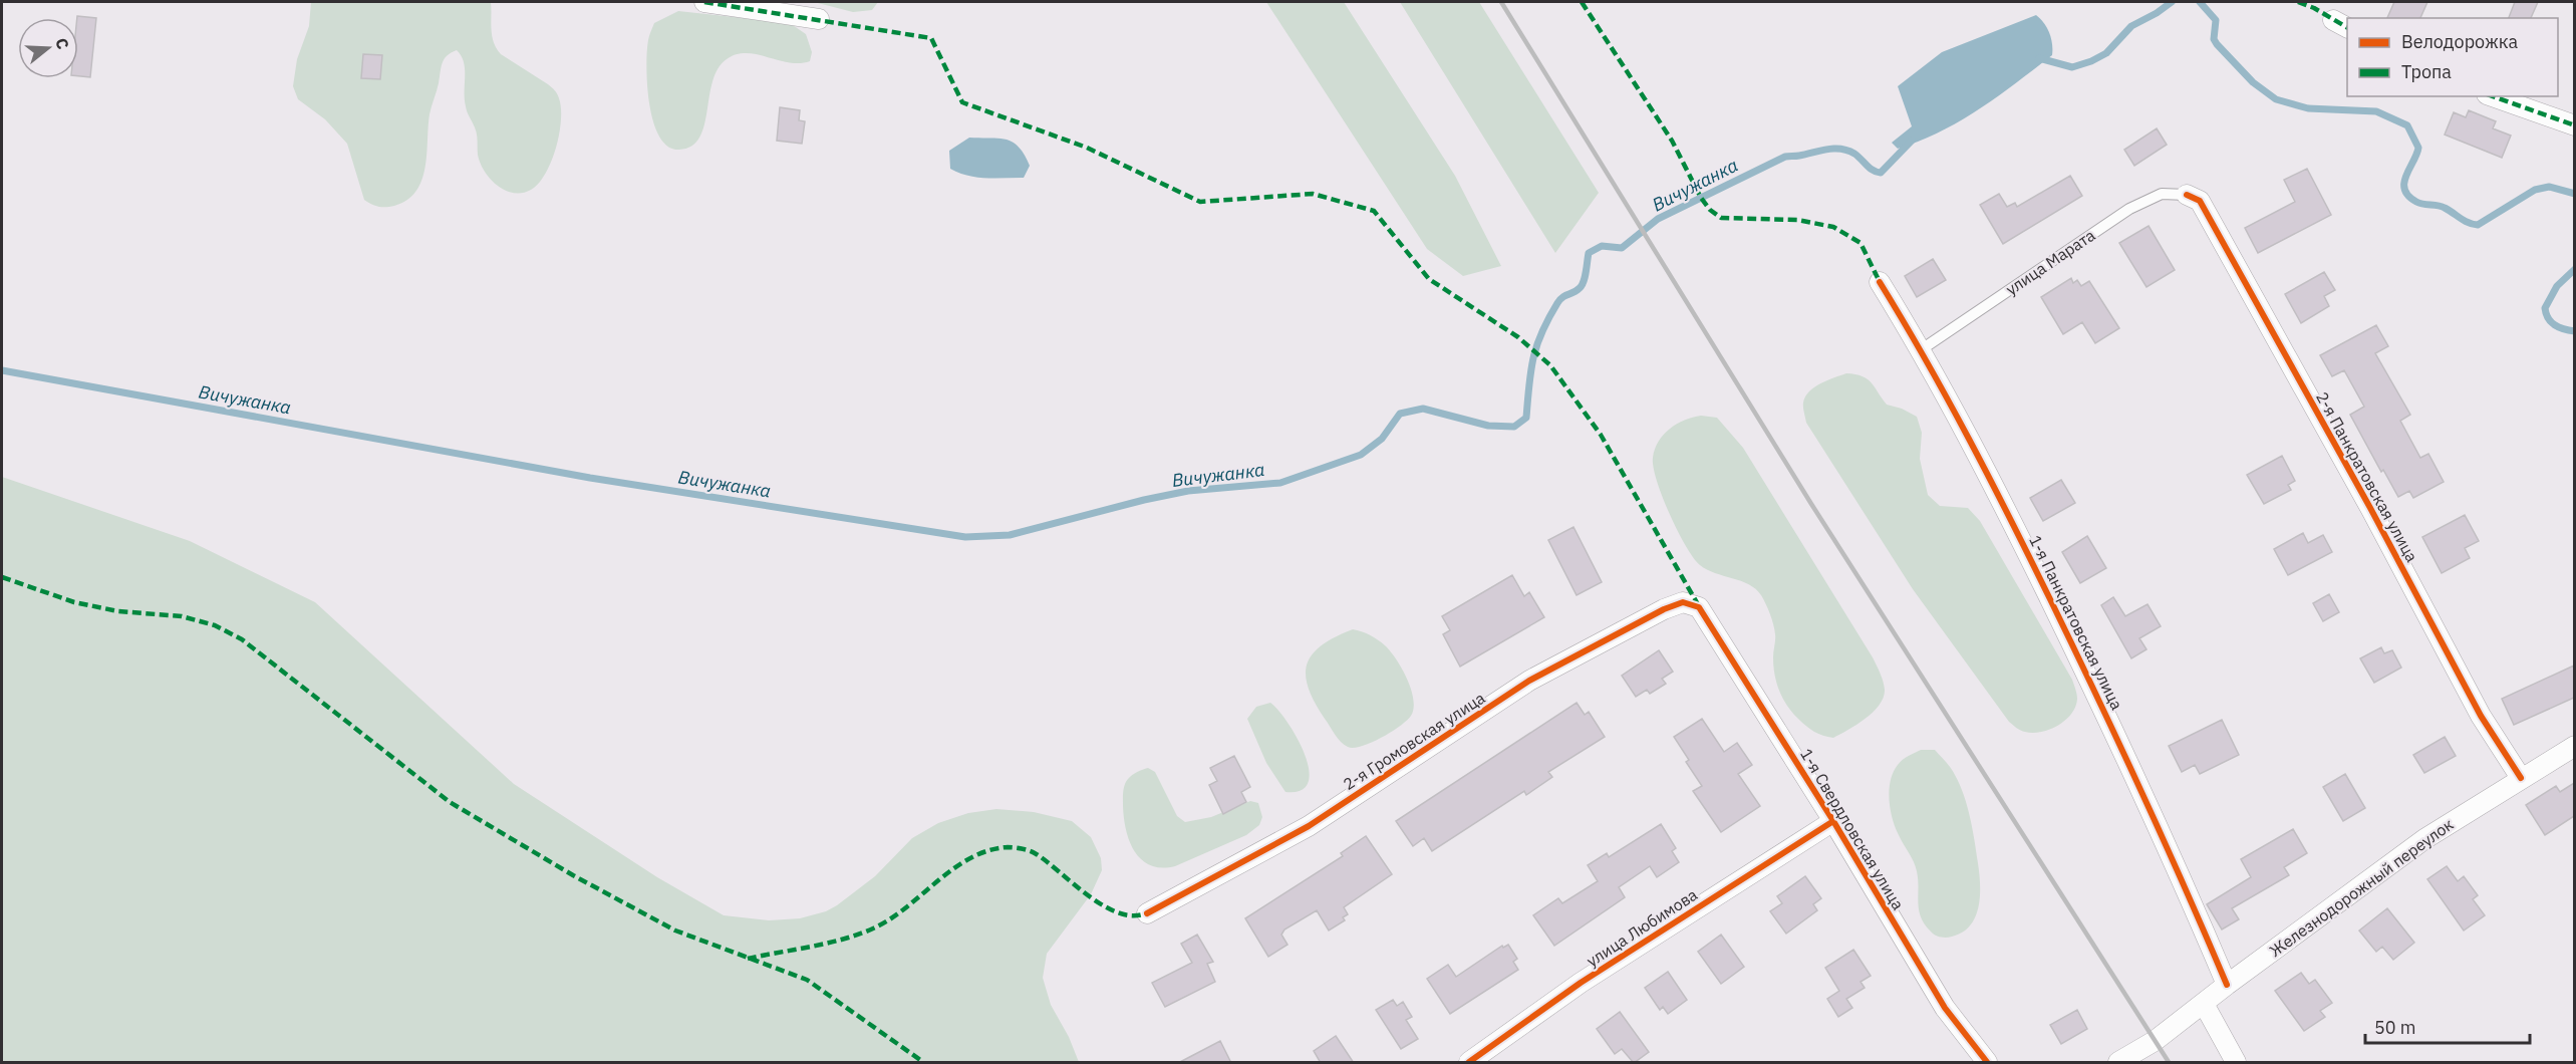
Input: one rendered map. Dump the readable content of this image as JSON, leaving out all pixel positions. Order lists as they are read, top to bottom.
{
  "streets": {
    "street": [
      "2-я Панкратовская улица",
      "1-я Панкратовская улица",
      "2-я Громовская улица",
      "1-я Свердловская улица",
      "Железнодорожный переулок",
      "улица Любимова"
    ],
    "lane": ["улица Марата"]
  },
  "crossings": [
    ["улица Марата", "2-я Панкратовская улица"],
    ["улица Марата", "1-я Панкратовская улица"],
    ["2-я Панкратовская улица", "Железнодорожный переулок"],
    ["1-я Панкратовская улица", "Железнодорожный переулок"],
    ["2-я Громовская улица", "1-я Свердловская улица"],
    ["1-я Свердловская улица", "улица Любимова"]
  ],
  "water": ["Вичужанка"],
  "legend": ["Велодорожка", "Тропа"],
  "scale_bar": "50 m",
  "north": "right"
}
